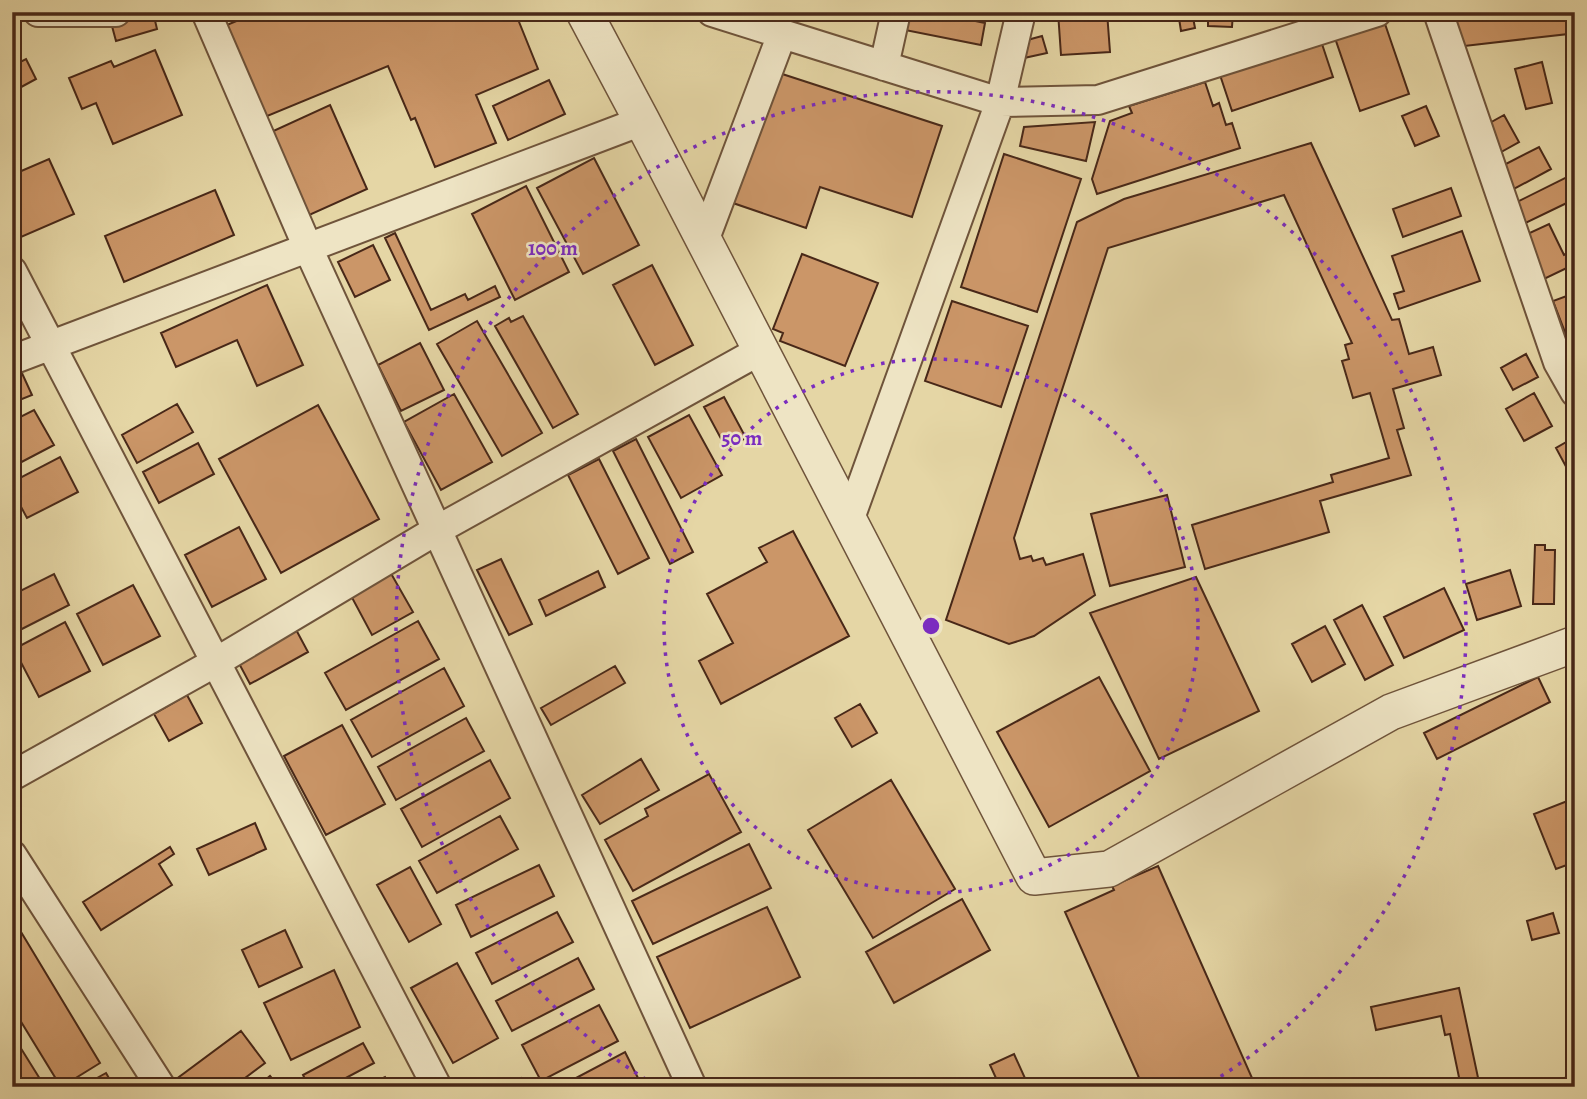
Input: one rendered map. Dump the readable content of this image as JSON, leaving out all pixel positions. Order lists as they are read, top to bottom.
{
  "rings": ["100 m", "50 m"]
}
